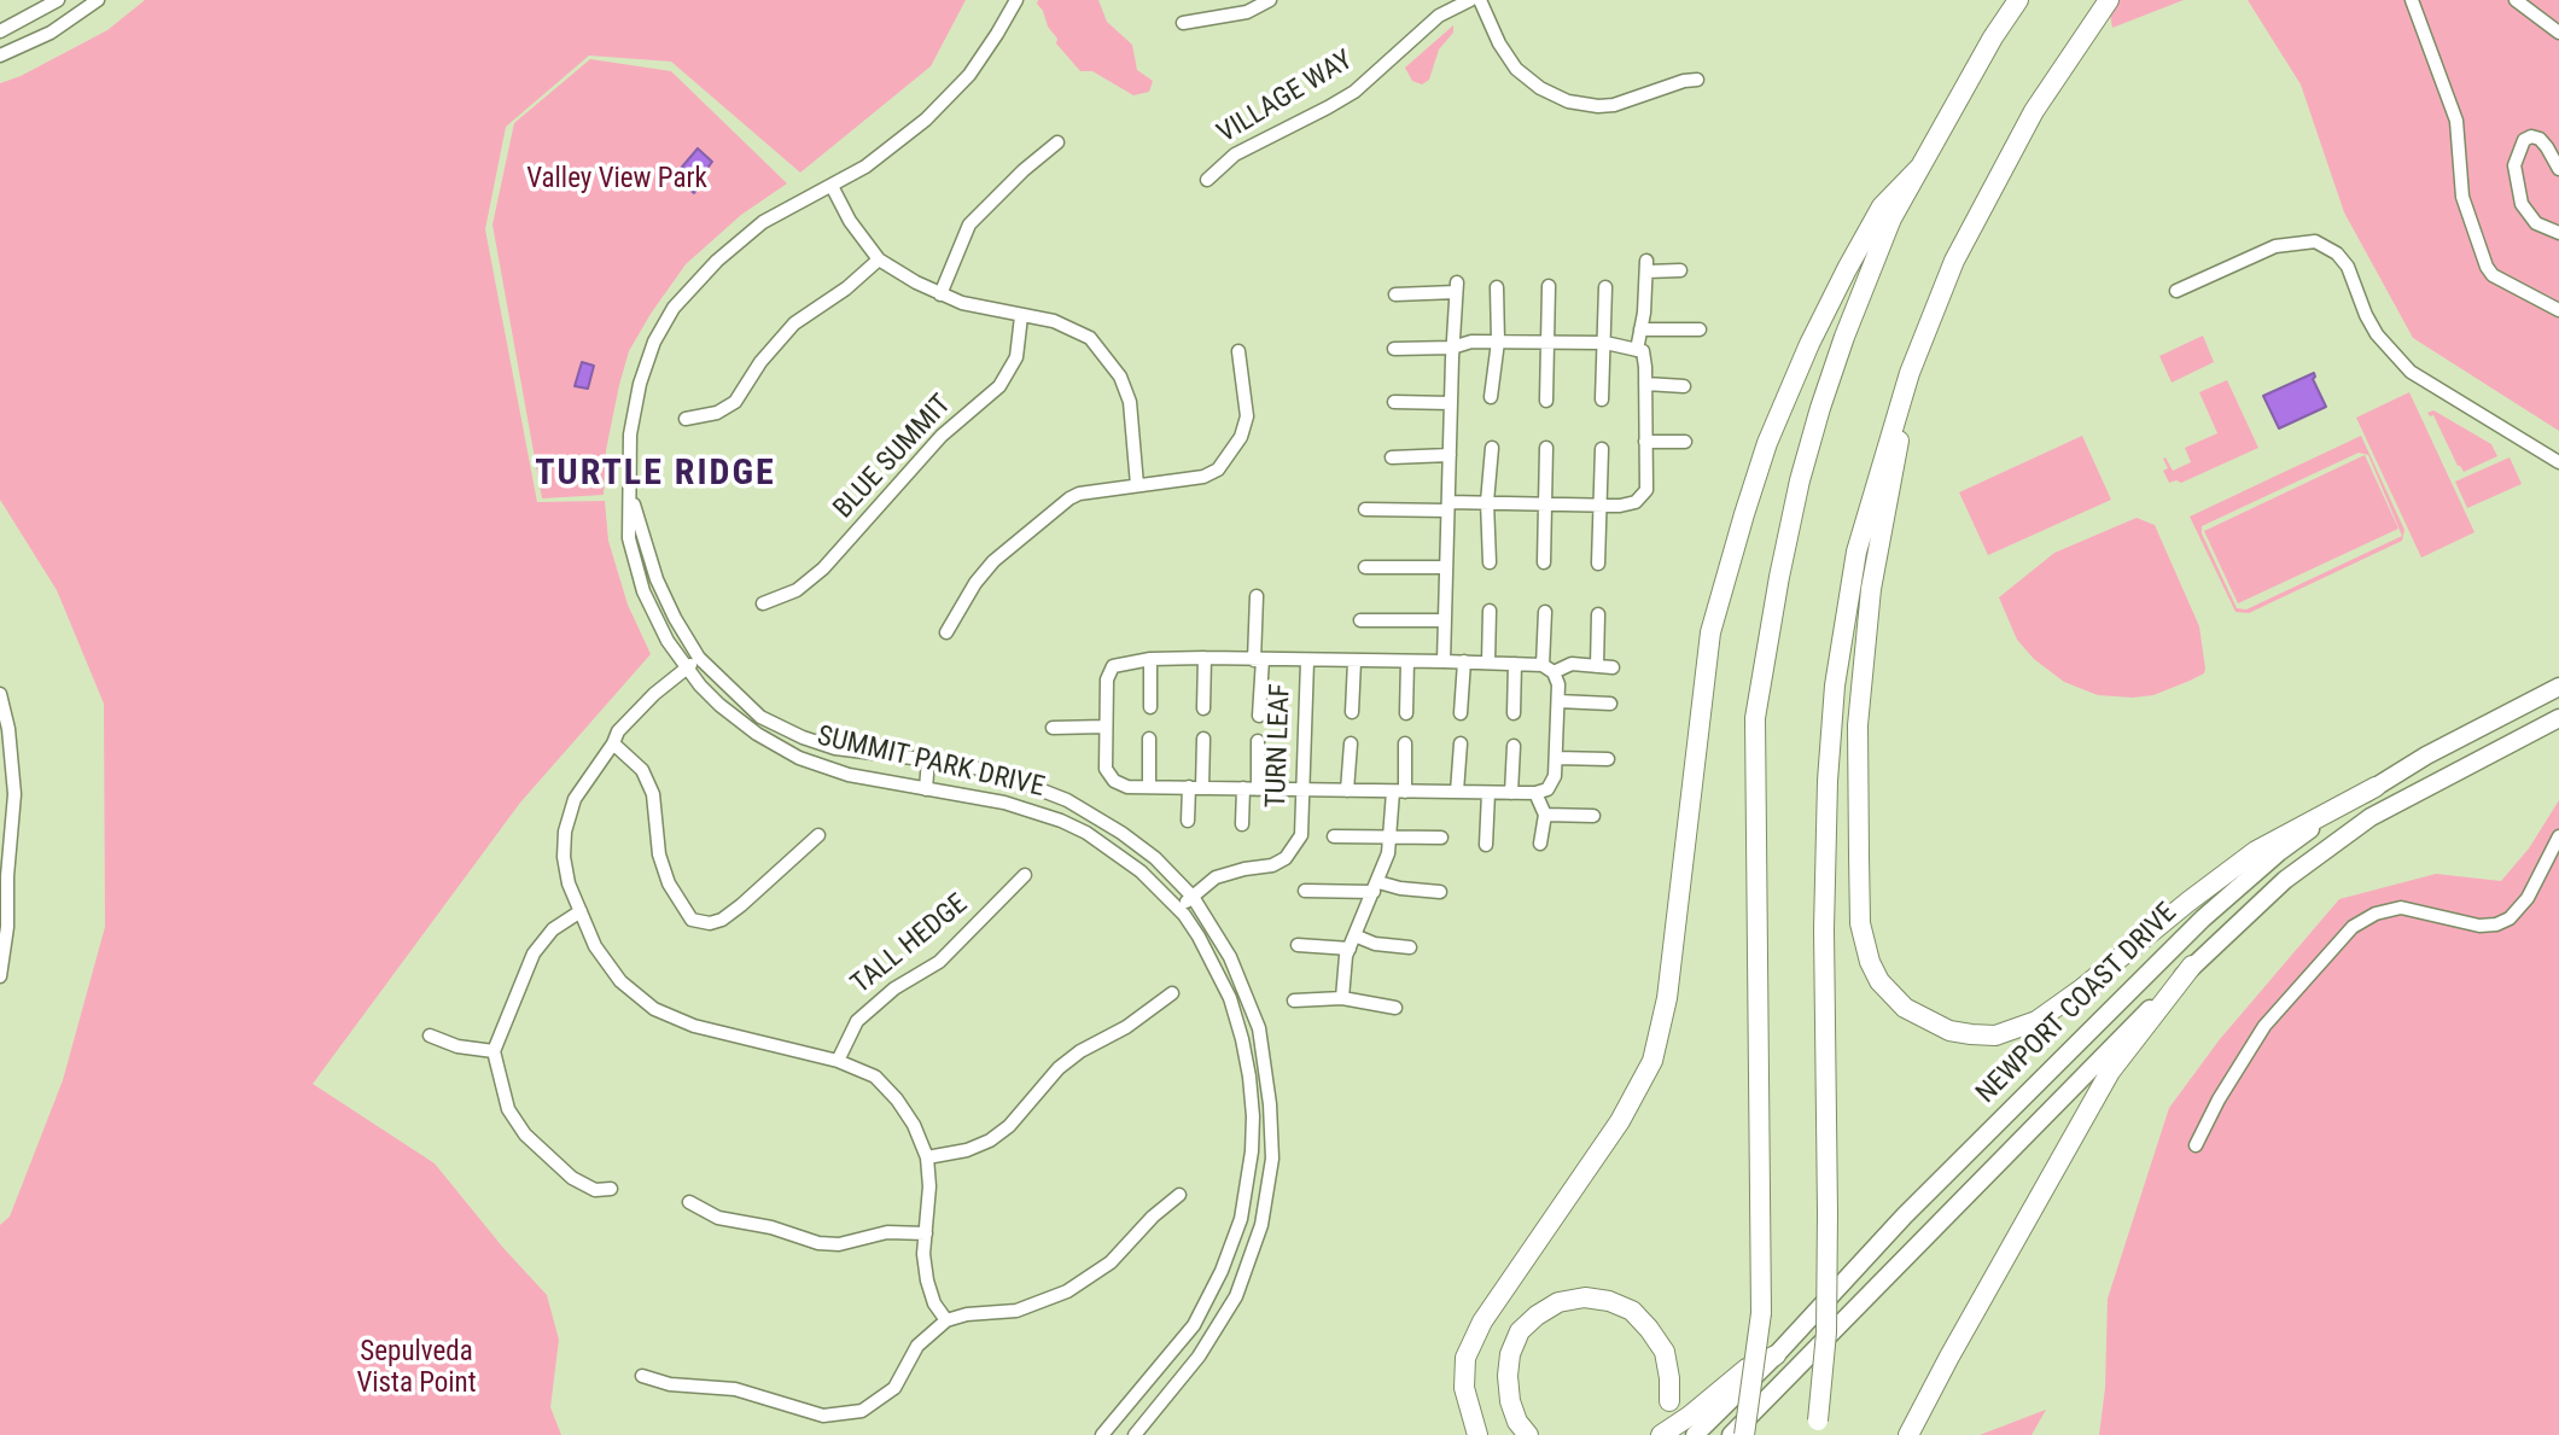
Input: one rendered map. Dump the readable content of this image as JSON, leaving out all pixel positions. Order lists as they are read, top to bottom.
{
  "streets": {
    "main road": ["NEWPORT COAST DRIVE"],
    "street": [
      "VILLAGE WAY",
      "BLUE SUMMIT",
      "TURN LEAF",
      "SUMMIT PARK DRIVE",
      "TALL HEDGE"
    ]
  },
  "crossings": [
    ["TURN LEAF", "SUMMIT PARK DRIVE"]
  ],
  "districts": ["TURTLE RIDGE"],
  "parks": ["Valley View Park", "Sepulveda Vista Point"]
}
